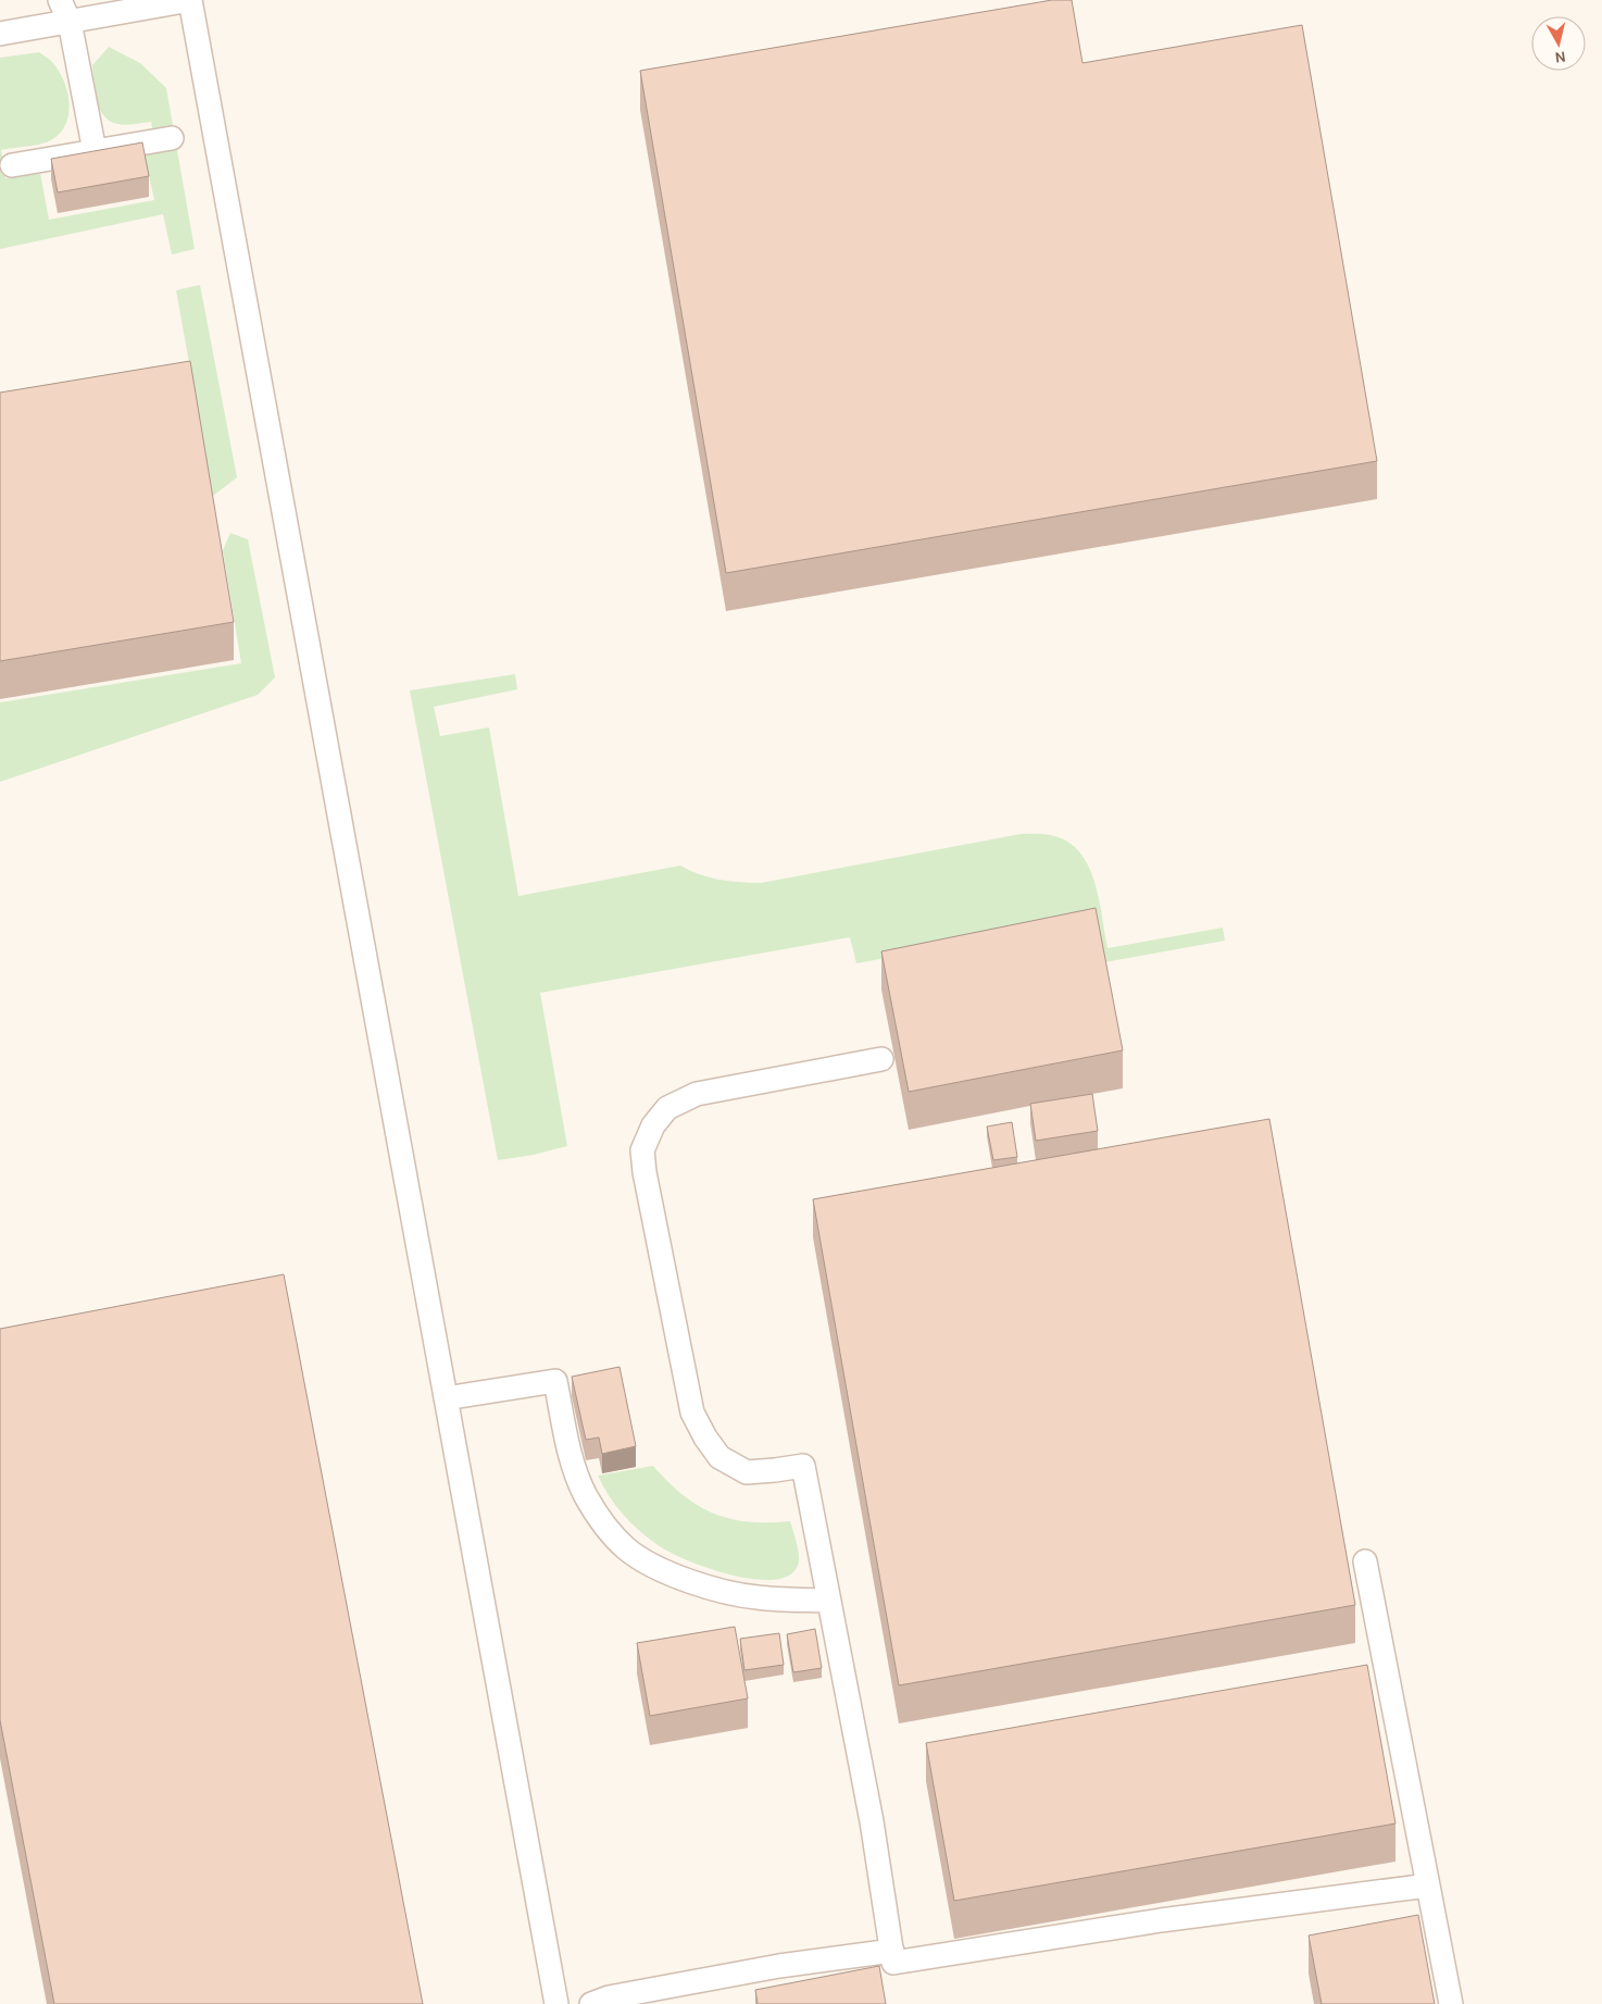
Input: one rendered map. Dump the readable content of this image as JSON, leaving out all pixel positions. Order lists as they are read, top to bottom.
{
  "north": "bottom"
}
